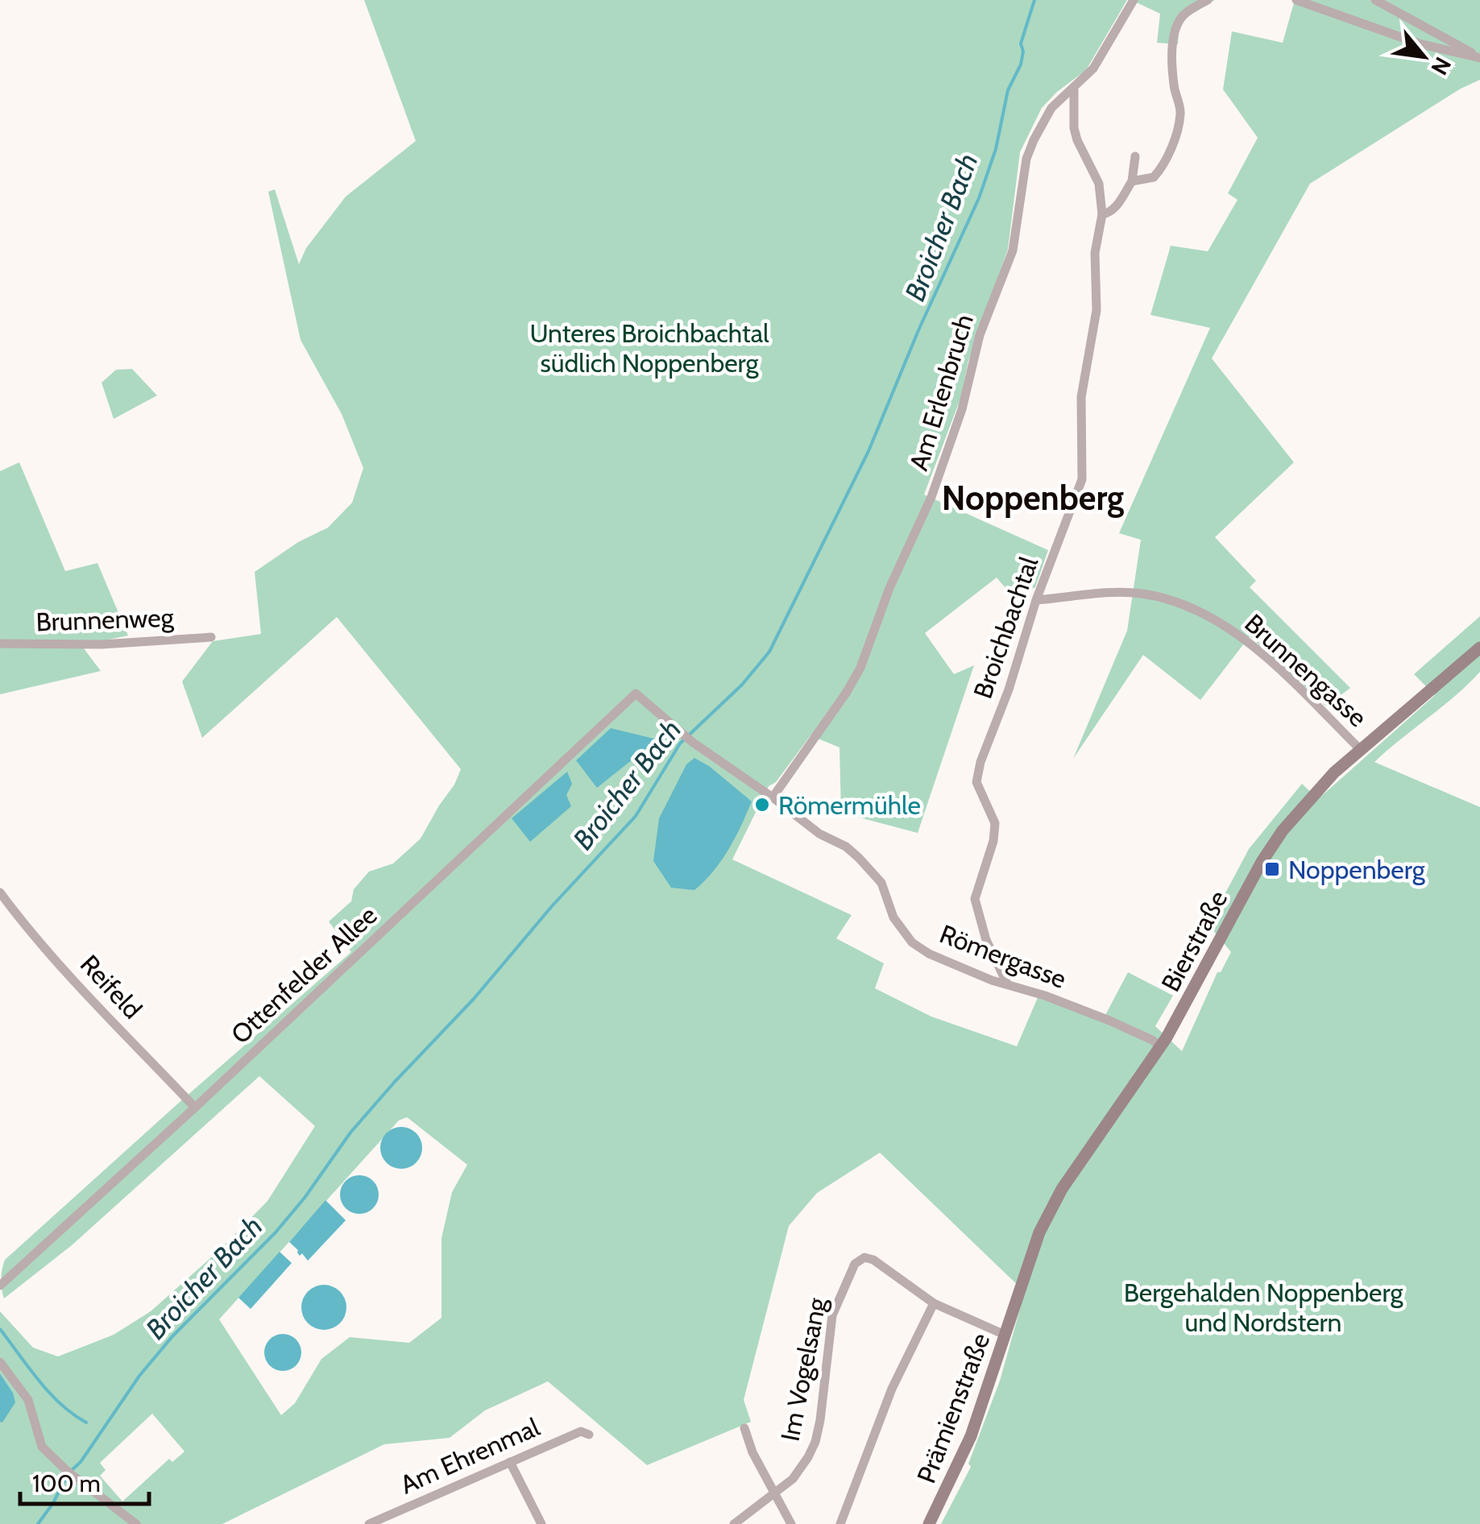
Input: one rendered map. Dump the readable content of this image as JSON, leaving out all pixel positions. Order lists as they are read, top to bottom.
{
  "streets": {
    "main road": ["Bierstraße", "Prämienstraße"],
    "street": [
      "Am Erlenbruch",
      "Brunnenweg",
      "Broichbachtal",
      "Brunnengasse",
      "Römergasse",
      "Ottenfelder Allee",
      "Reifeld",
      "Im Vogelsang",
      "Am Ehrenmal"
    ]
  },
  "crossings": [
    ["Am Erlenbruch", "Broichbachtal"],
    ["Am Erlenbruch", "Römergasse"],
    ["Broichbachtal", "Brunnengasse"],
    ["Broichbachtal", "Römergasse"],
    ["Brunnengasse", "Bierstraße"],
    ["Bierstraße", "Römergasse"],
    ["Bierstraße", "Prämienstraße"],
    ["Römergasse", "Ottenfelder Allee"],
    ["Ottenfelder Allee", "Reifeld"]
  ],
  "districts": ["Noppenberg"],
  "water": ["Broicher Bach"],
  "parks": ["Unteres Broichbachtal südlich Noppenberg", "Bergehalden Noppenberg und Nordstern"],
  "places": {
    "other": ["Römermühle"],
    "transit": ["Noppenberg"]
  },
  "scale_bar": "100 m",
  "north": "bottom right"
}
